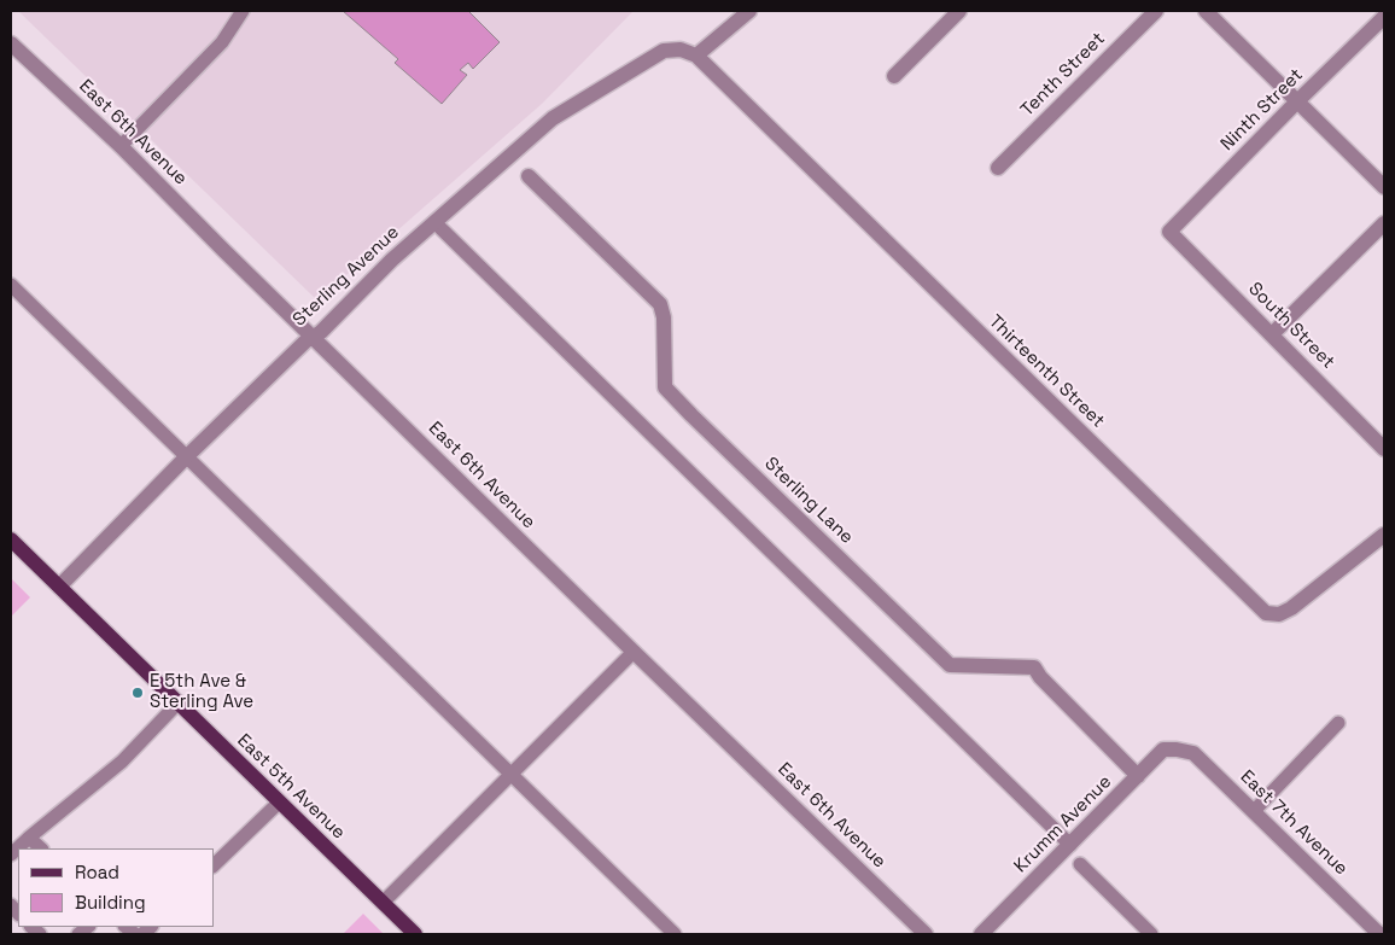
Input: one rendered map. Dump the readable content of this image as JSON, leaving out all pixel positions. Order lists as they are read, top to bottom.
{
  "streets": {
    "main road": ["East 5th Avenue"],
    "street": [
      "Tenth Street",
      "Ninth Street",
      "East 6th Avenue",
      "Sterling Avenue",
      "South Street",
      "Thirteenth Street",
      "Sterling Lane",
      "East 7th Avenue",
      "Krumm Avenue"
    ]
  },
  "crossings": [
    ["Ninth Street", "South Street"],
    ["East 6th Avenue", "Sterling Avenue"],
    ["Sterling Avenue", "Thirteenth Street"],
    ["Sterling Avenue", "East 5th Avenue"],
    ["Sterling Lane", "Krumm Avenue"],
    ["East 7th Avenue", "Krumm Avenue"]
  ],
  "places": ["E 5th Ave & Sterling Ave"],
  "legend": ["Road", "Building"]
}
